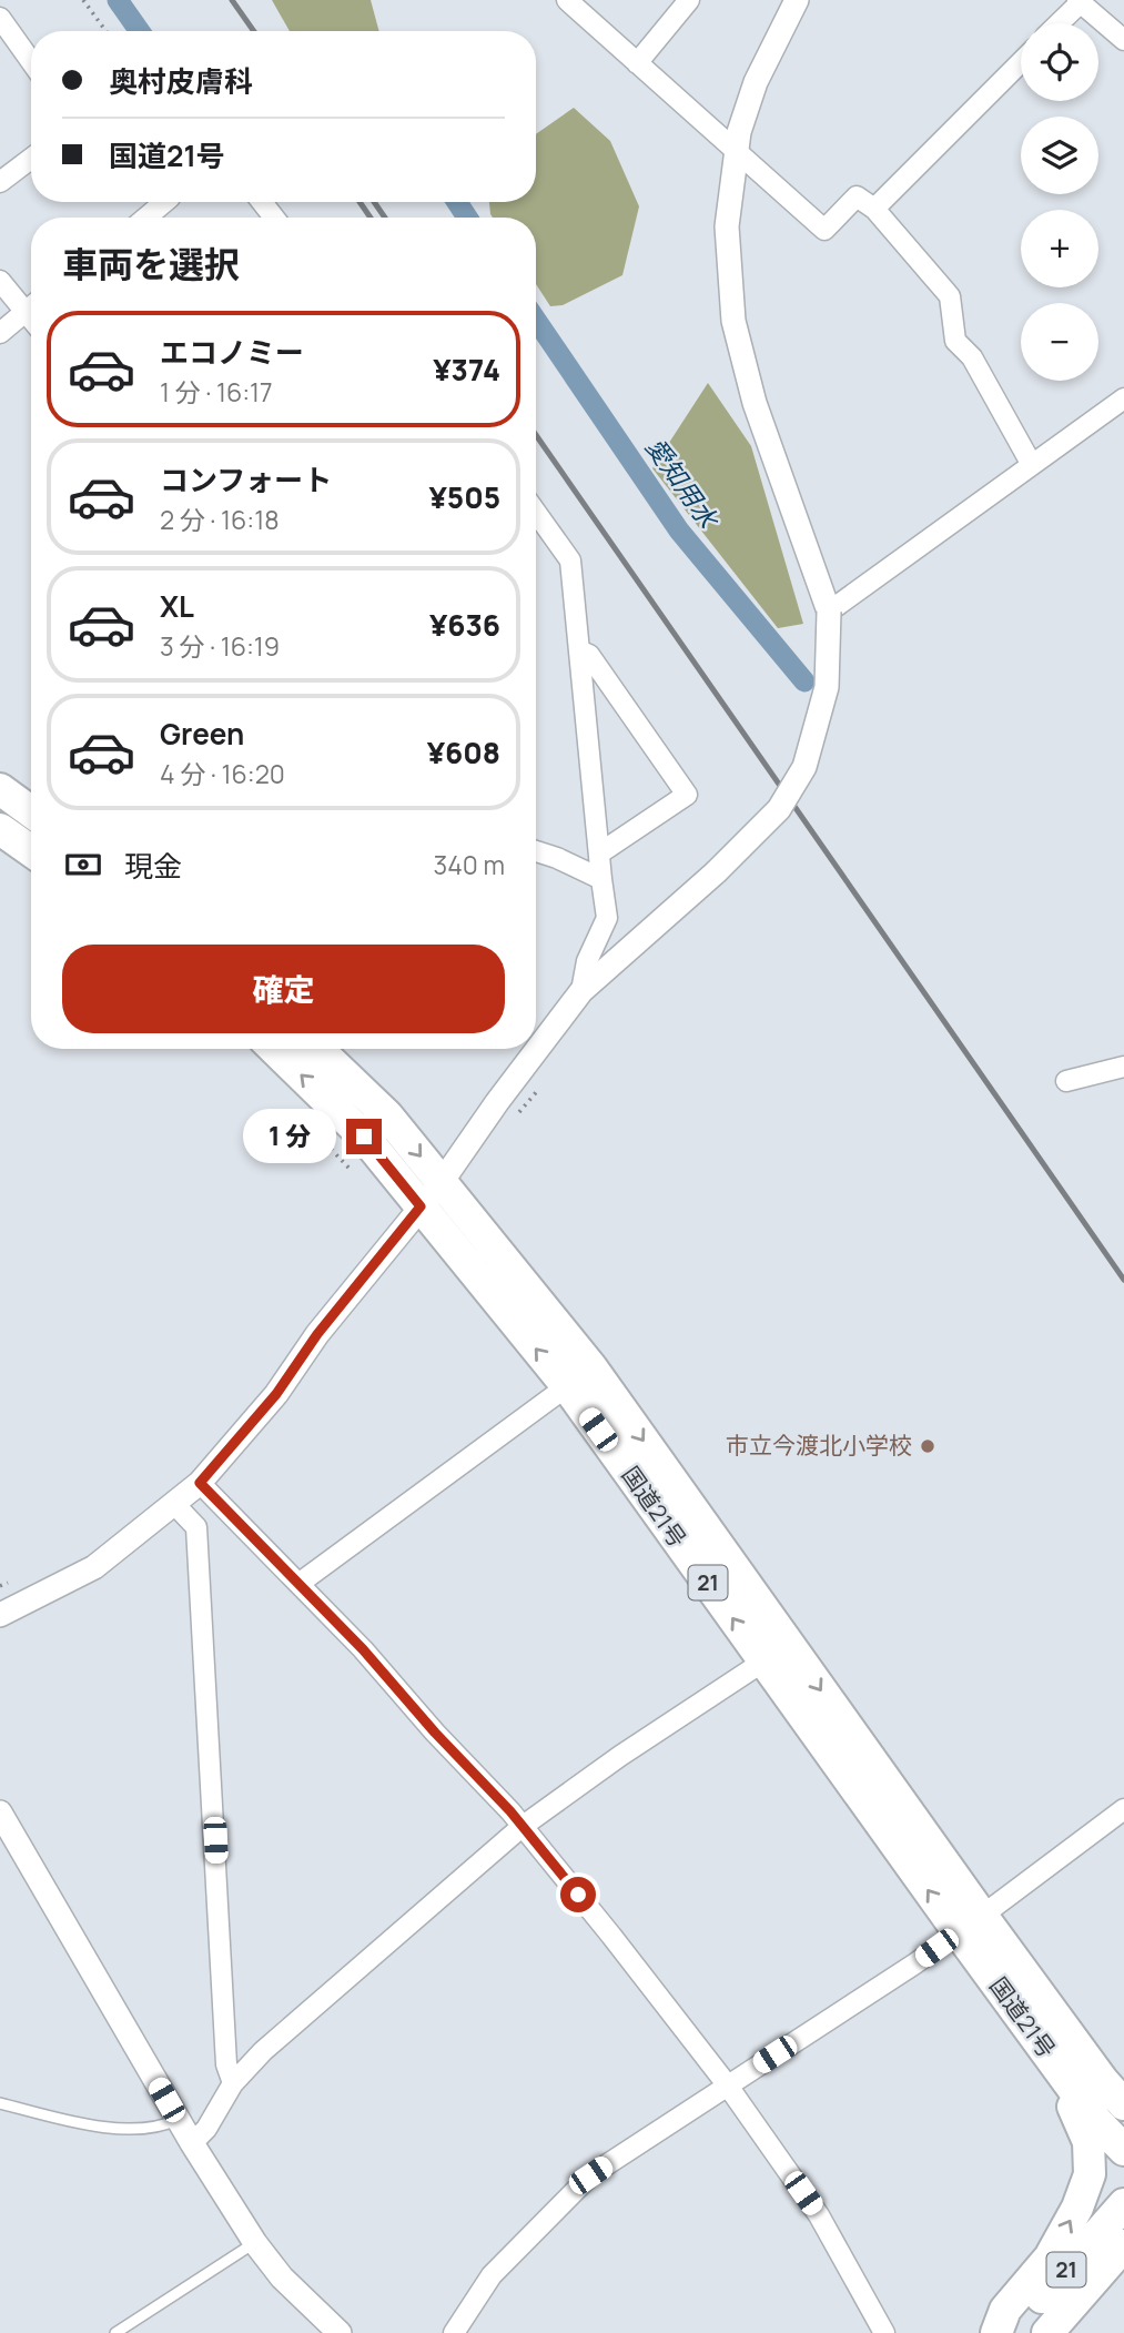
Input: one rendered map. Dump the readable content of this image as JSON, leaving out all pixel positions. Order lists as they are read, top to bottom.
{
  "streets": {
    "highway": ["国道21号", "21"]
  },
  "water": ["愛知用水"],
  "places": ["市立今渡北小学校"],
  "page": {
    "map_buttons": ["+", "−"],
    "banner": ["奥村皮膚科", "国道21号"],
    "heading": "車両を選択",
    "list": [
      {
        "name": "エコノミー",
        "note": "1 分 · 16:17",
        "value": "¥374"
      },
      {
        "name": "コンフォート",
        "note": "2 分 · 16:18",
        "value": "¥505"
      },
      {
        "name": "XL",
        "note": "3 分 · 16:19",
        "value": "¥636"
      },
      {
        "name": "Green",
        "note": "4 分 · 16:20",
        "value": "¥608"
      }
    ],
    "pay": ["現金", "340 m"],
    "buttons": "確定",
    "bubble": "1 分"
  }
}
